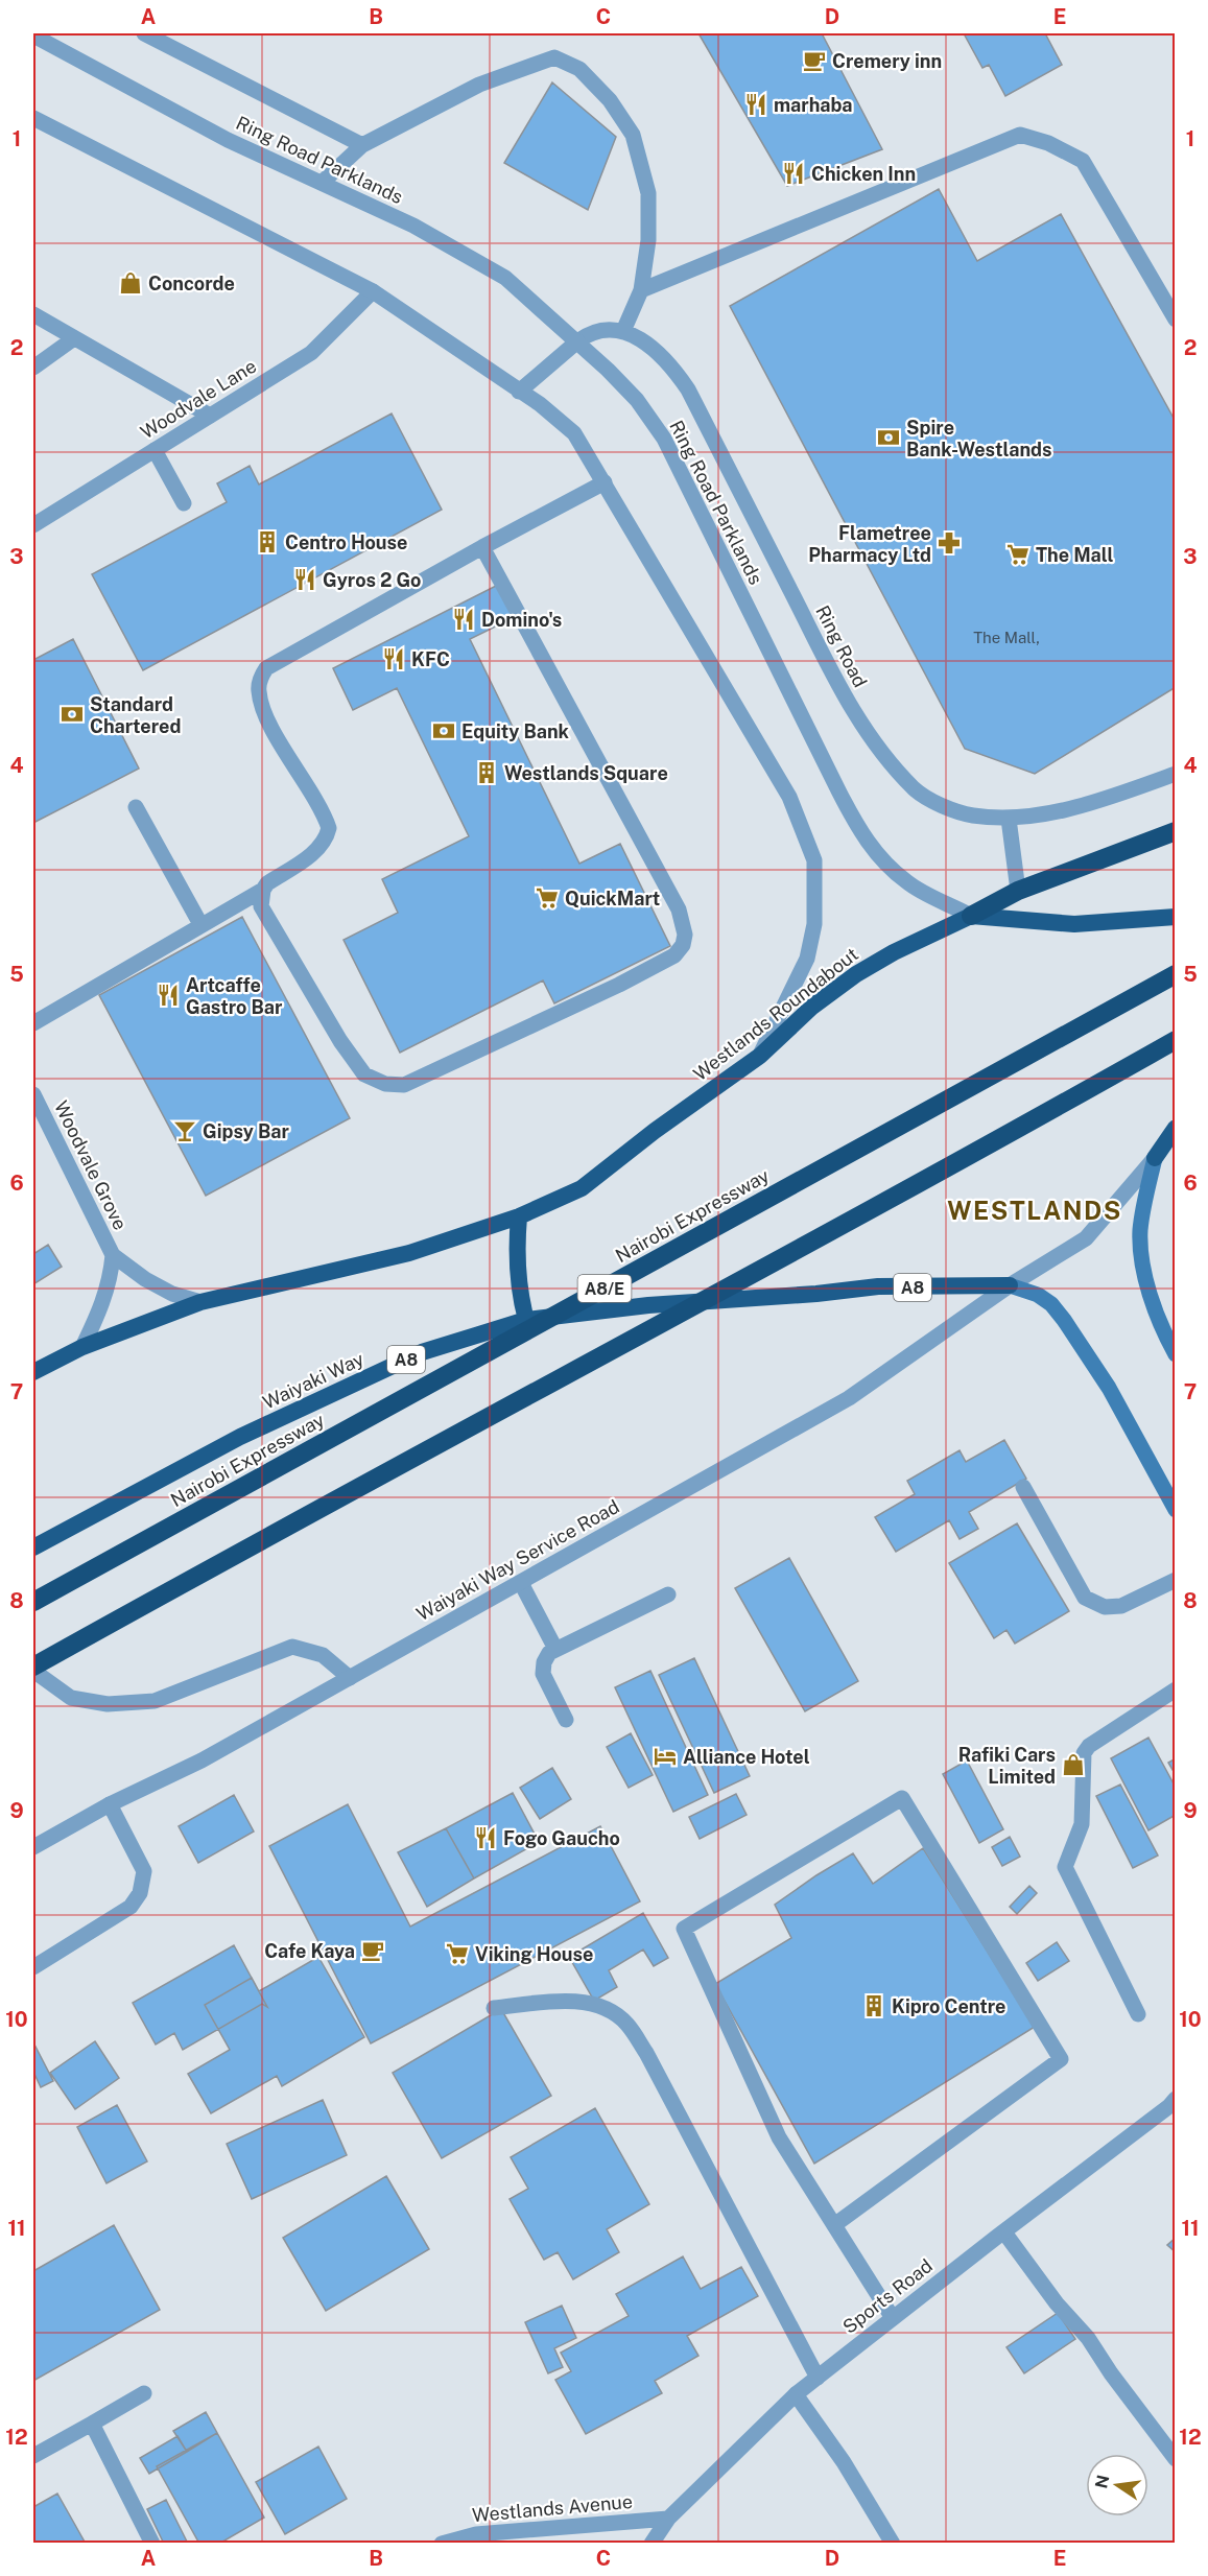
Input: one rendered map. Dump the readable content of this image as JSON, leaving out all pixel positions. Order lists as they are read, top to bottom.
{
  "streets": {
    "highway": [
      "Westlands Roundabout",
      "Nairobi Expressway",
      "A8",
      "A8/E",
      "Waiyaki Way"
    ],
    "street": [
      "Ring Road Parklands",
      "Woodvale Lane",
      "Ring Road",
      "Woodvale Grove",
      "Waiyaki Way Service Road",
      "Sports Road",
      "Westlands Avenue"
    ]
  },
  "crossings": [
    ["Ring Road Parklands", "Westlands Roundabout"],
    ["Waiyaki Way", "Waiyaki Way Service Road"],
    ["Sports Road", "Westlands Avenue"]
  ],
  "districts": ["WESTLANDS"],
  "places": {
    "cafe": ["Cremery inn", "Cafe Kaya"],
    "restaurant": [
      "marhaba",
      "Chicken Inn",
      "Gyros 2 Go",
      "Domino's",
      "KFC",
      "Artcaffe Gastro Bar",
      "Fogo Gaucho"
    ],
    "shop": ["Concorde", "Rafiki Cars Limited"],
    "bank": ["Spire Bank-Westlands", "Standard Chartered", "Equity Bank"],
    "building": ["Centro House", "Westlands Square", "Kipro Centre"],
    "pharmacy": ["Flametree Pharmacy Ltd"],
    "supermarket": ["The Mall", "QuickMart", "Viking House"],
    "bar": ["Gipsy Bar"],
    "hotel": ["Alliance Hotel"]
  },
  "house_numbers": ["The Mall,"],
  "north": "left",
  "grid": {
    "columns": [
      "A",
      "B",
      "C",
      "D",
      "E"
    ],
    "rows": [
      "1",
      "2",
      "3",
      "4",
      "5",
      "6",
      "7",
      "8",
      "9",
      "10",
      "11",
      "12"
    ]
  }
}
